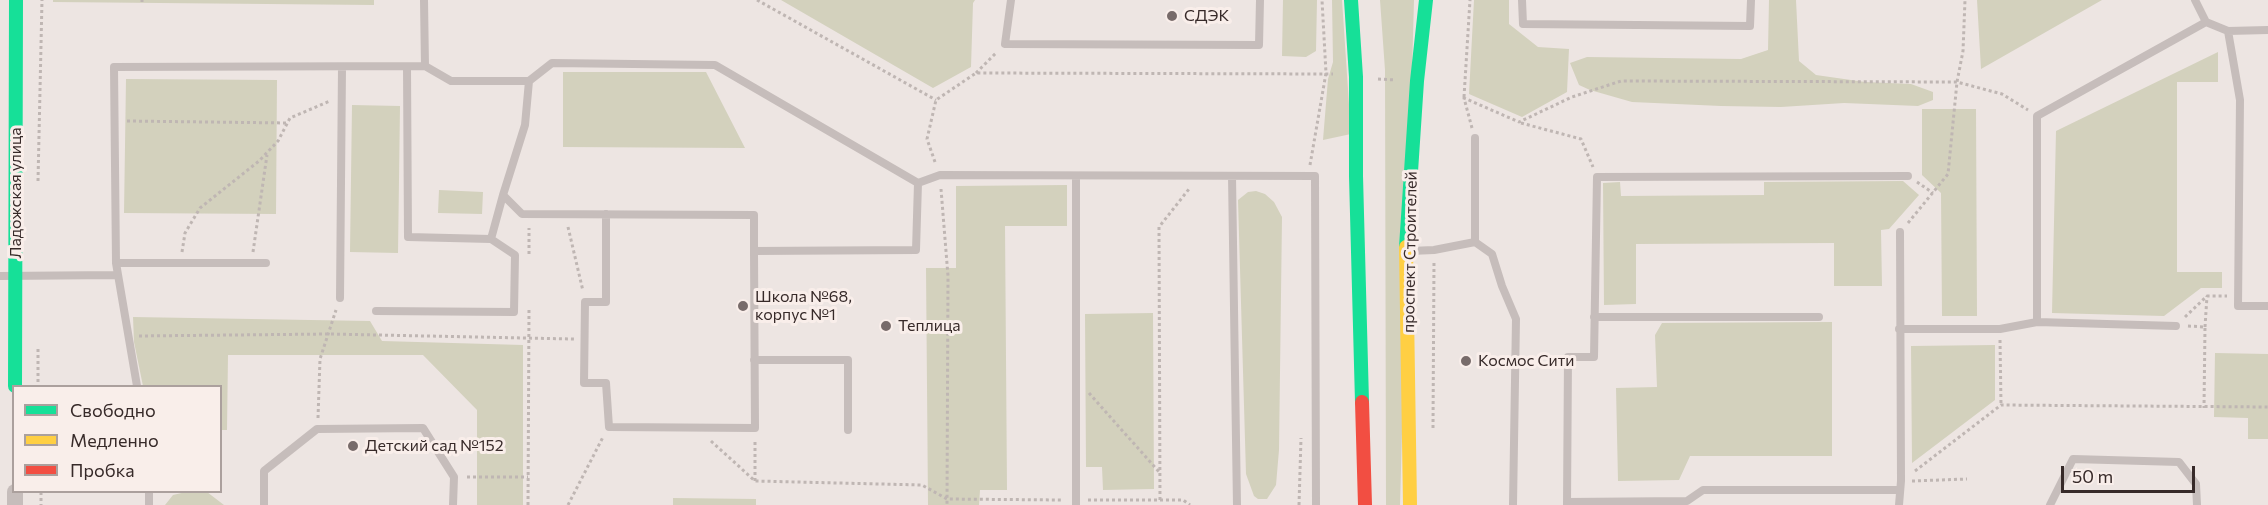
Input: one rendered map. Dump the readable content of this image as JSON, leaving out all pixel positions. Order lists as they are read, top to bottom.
{
  "streets": {
    "main road": ["Ладожская улица", "проспект Строителей"]
  },
  "places": [
    "СДЭК",
    "Школа №68, корпус №1",
    "Теплица",
    "Космос Сити",
    "Детский сад №152"
  ],
  "legend": ["Свободно", "Медленно", "Пробка"],
  "scale_bar": "50 m"
}
